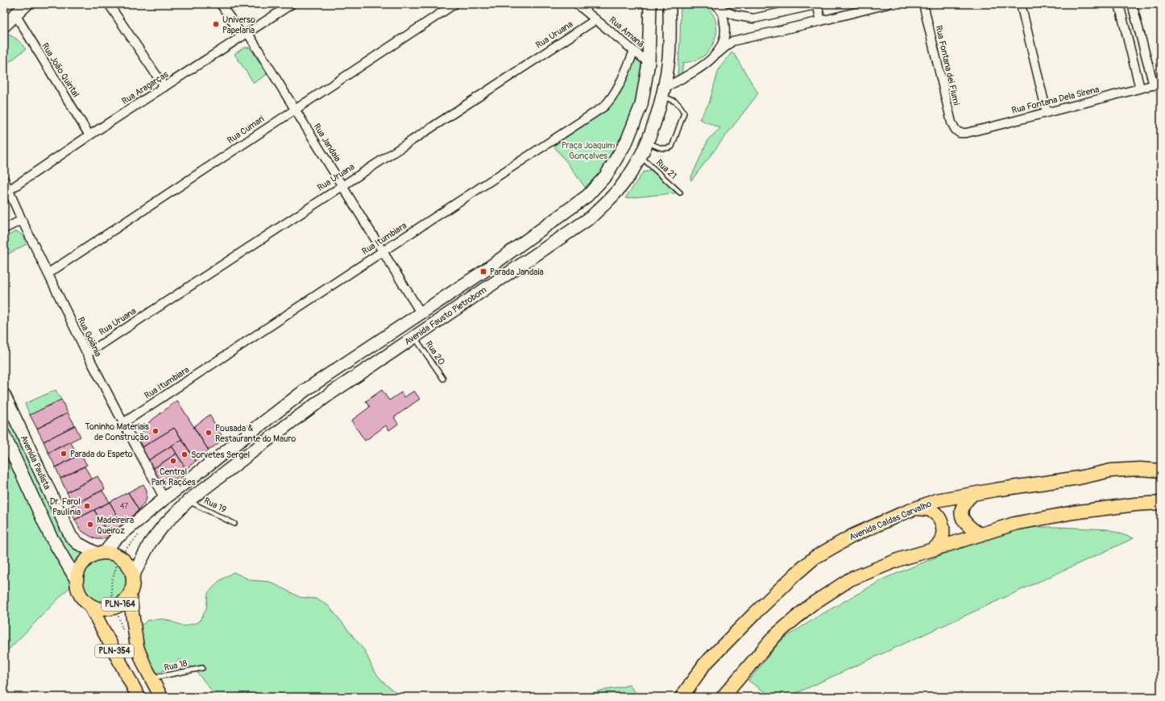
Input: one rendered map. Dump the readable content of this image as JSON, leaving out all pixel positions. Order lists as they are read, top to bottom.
{
  "streets": {
    "main road": [
      "Avenida Fausto Pietrobom",
      "Avenida Paulista",
      "Avenida Caldas Carvalho",
      "PLN-164",
      "PLN-354"
    ],
    "street": [
      "Rua Amanã",
      "Rua Uruana",
      "Rua Fontana dei Fiumi",
      "Rua João Quintal",
      "Rua Aragarças",
      "Rua Fontana Dela Sirena",
      "Rua Cumari",
      "Rua Jandaia",
      "Rua Itumbiara",
      "Rua Goiânia"
    ],
    "lane": [
      "Rua 21",
      "Rua 20",
      "Rua 19",
      "Rua 18"
    ]
  },
  "crossings": [
    ["Rua Amanã", "Rua Uruana"],
    ["Rua Amanã", "Rua Itumbiara"],
    ["Rua Amanã", "Avenida Fausto Pietrobom"],
    ["Rua Uruana", "Rua Jandaia"],
    ["Rua Uruana", "Rua Goiânia"],
    ["Rua Fontana dei Fiumi", "Rua Fontana Dela Sirena"],
    ["Rua João Quintal", "Rua Aragarças"],
    ["Rua Aragarças", "Rua Jandaia"],
    ["Rua Aragarças", "Rua Goiânia"],
    ["Rua Cumari", "Rua Jandaia"],
    ["Rua Cumari", "Rua Goiânia"],
    ["Rua Jandaia", "Rua Itumbiara"],
    ["Rua Jandaia", "Avenida Fausto Pietrobom"],
    ["Rua 21", "Avenida Fausto Pietrobom"],
    ["Rua Itumbiara", "Rua Goiânia"],
    ["Avenida Fausto Pietrobom", "Rua Goiânia"],
    ["Avenida Fausto Pietrobom", "Rua 20"],
    ["Avenida Fausto Pietrobom", "Avenida Paulista"],
    ["Avenida Fausto Pietrobom", "Rua 19"],
    ["Avenida Fausto Pietrobom", "PLN-164"],
    ["Avenida Fausto Pietrobom", "PLN-354"],
    ["Avenida Paulista", "PLN-164"],
    ["Avenida Paulista", "PLN-354"],
    ["PLN-164", "PLN-354"],
    ["PLN-354", "Rua 18"]
  ],
  "parks": ["Praça Joaquim Gonçalves"],
  "places": {
    "other": [
      "Universo Papelaria",
      "Toninho Materiais de Construção",
      "Pousada & Restaurante do Mauro",
      "Parada do Espeto",
      "Sorvetes Sergel",
      "Central Park Rações",
      "Dr. Farol Paulínia",
      "Madeireira Queiroz"
    ],
    "transit": ["Parada Jandaia"]
  },
  "house_numbers": ["47"]
}
